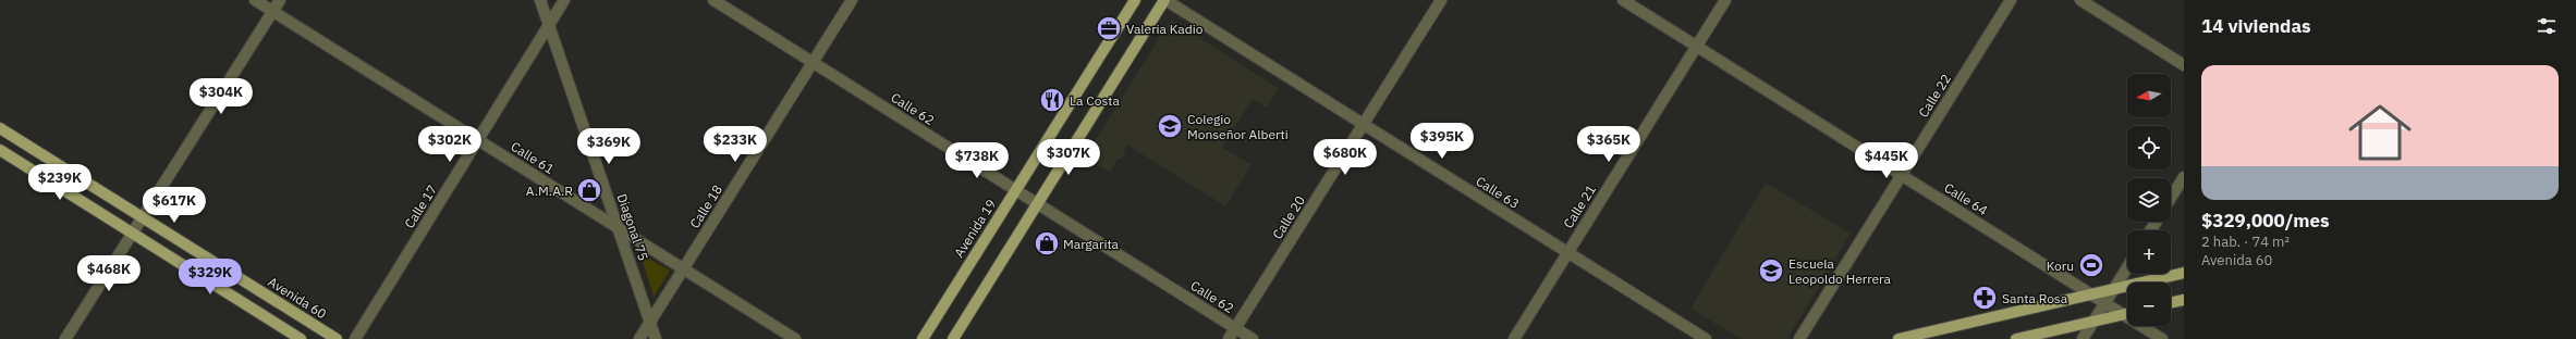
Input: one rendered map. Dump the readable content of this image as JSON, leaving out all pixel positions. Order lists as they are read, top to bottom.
{
  "streets": {
    "main road": ["Avenida 19", "Avenida 60"],
    "street": [
      "Calle 22",
      "Calle 62",
      "Calle 61",
      "Calle 63",
      "Calle 64",
      "Calle 17",
      "Calle 18",
      "Calle 21",
      "Calle 20",
      "Diagonal 75"
    ]
  },
  "crossings": [
    ["Calle 22", "Calle 64"],
    ["Calle 62", "Calle 18"],
    ["Calle 62", "Calle 20"],
    ["Calle 62", "Avenida 19"],
    ["Calle 61", "Calle 17"],
    ["Calle 61", "Calle 18"],
    ["Calle 61", "Diagonal 75"],
    ["Calle 63", "Calle 21"],
    ["Calle 63", "Calle 20"],
    ["Calle 64", "Calle 21"],
    ["Calle 17", "Diagonal 75"],
    ["Calle 18", "Diagonal 75"]
  ],
  "places": {
    "office": ["Valeria Kadio"],
    "restaurant": ["La Costa"],
    "school or university": ["Colegio Monseñor Alberti", "Escuela Leopoldo Herrera"],
    "shop": ["A.M.A.R", "Margarita"],
    "sports": ["Koru"],
    "pharmacy": ["Santa Rosa"]
  },
  "north": "left",
  "page": {
    "heading": "14 viviendas",
    "list": [
      {
        "name": "$329,000/mes",
        "note": "2 hab. · 74 m² · Avenida 60"
      }
    ],
    "map_buttons": ["+", "−"],
    "price": [
      "$304K",
      "$395K",
      "$302K",
      "$233K",
      "$365K",
      "$369K",
      "$307K",
      "$680K",
      "$738K",
      "$445K",
      "$239K",
      "$617K",
      "$468K",
      "$329K"
    ]
  }
}
